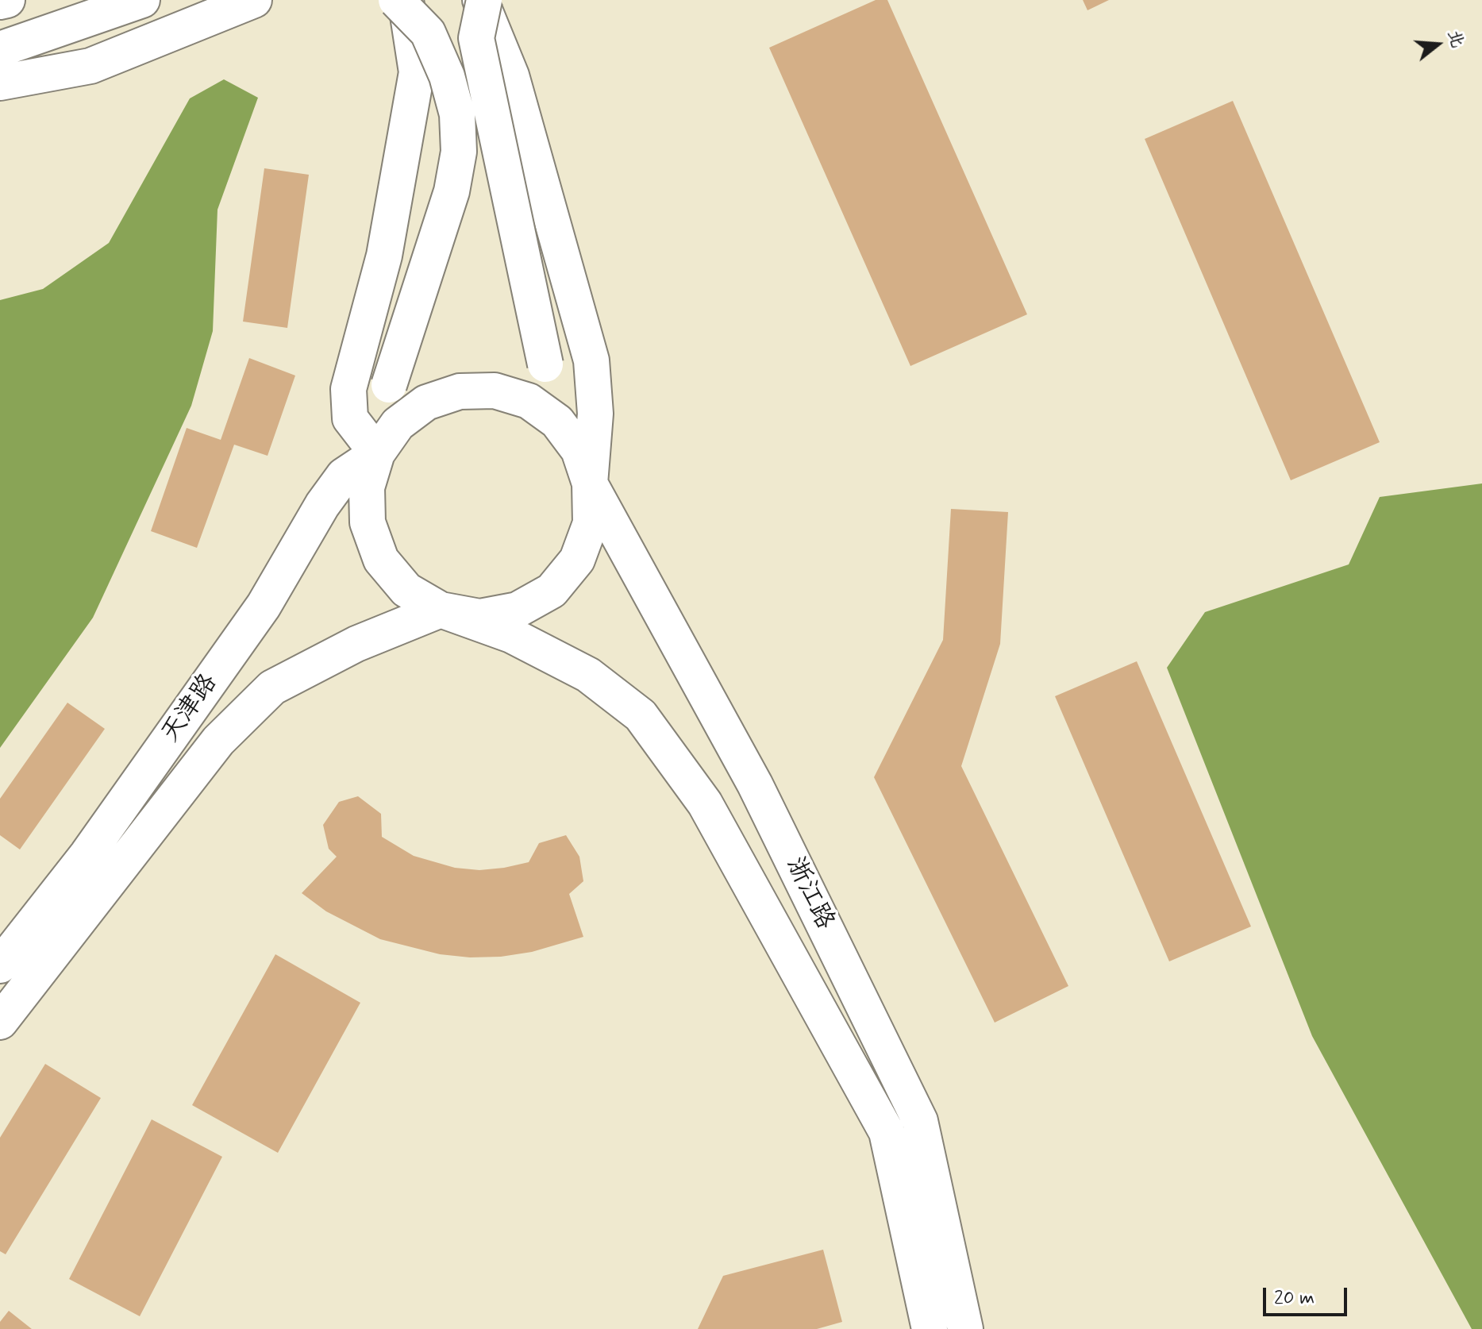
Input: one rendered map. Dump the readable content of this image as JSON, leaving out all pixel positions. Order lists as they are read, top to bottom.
{
  "streets": {
    "main road": ["天津路", "浙江路"]
  },
  "crossings": [
    ["天津路", "浙江路"]
  ],
  "scale_bar": "20 m",
  "north": "right"
}
